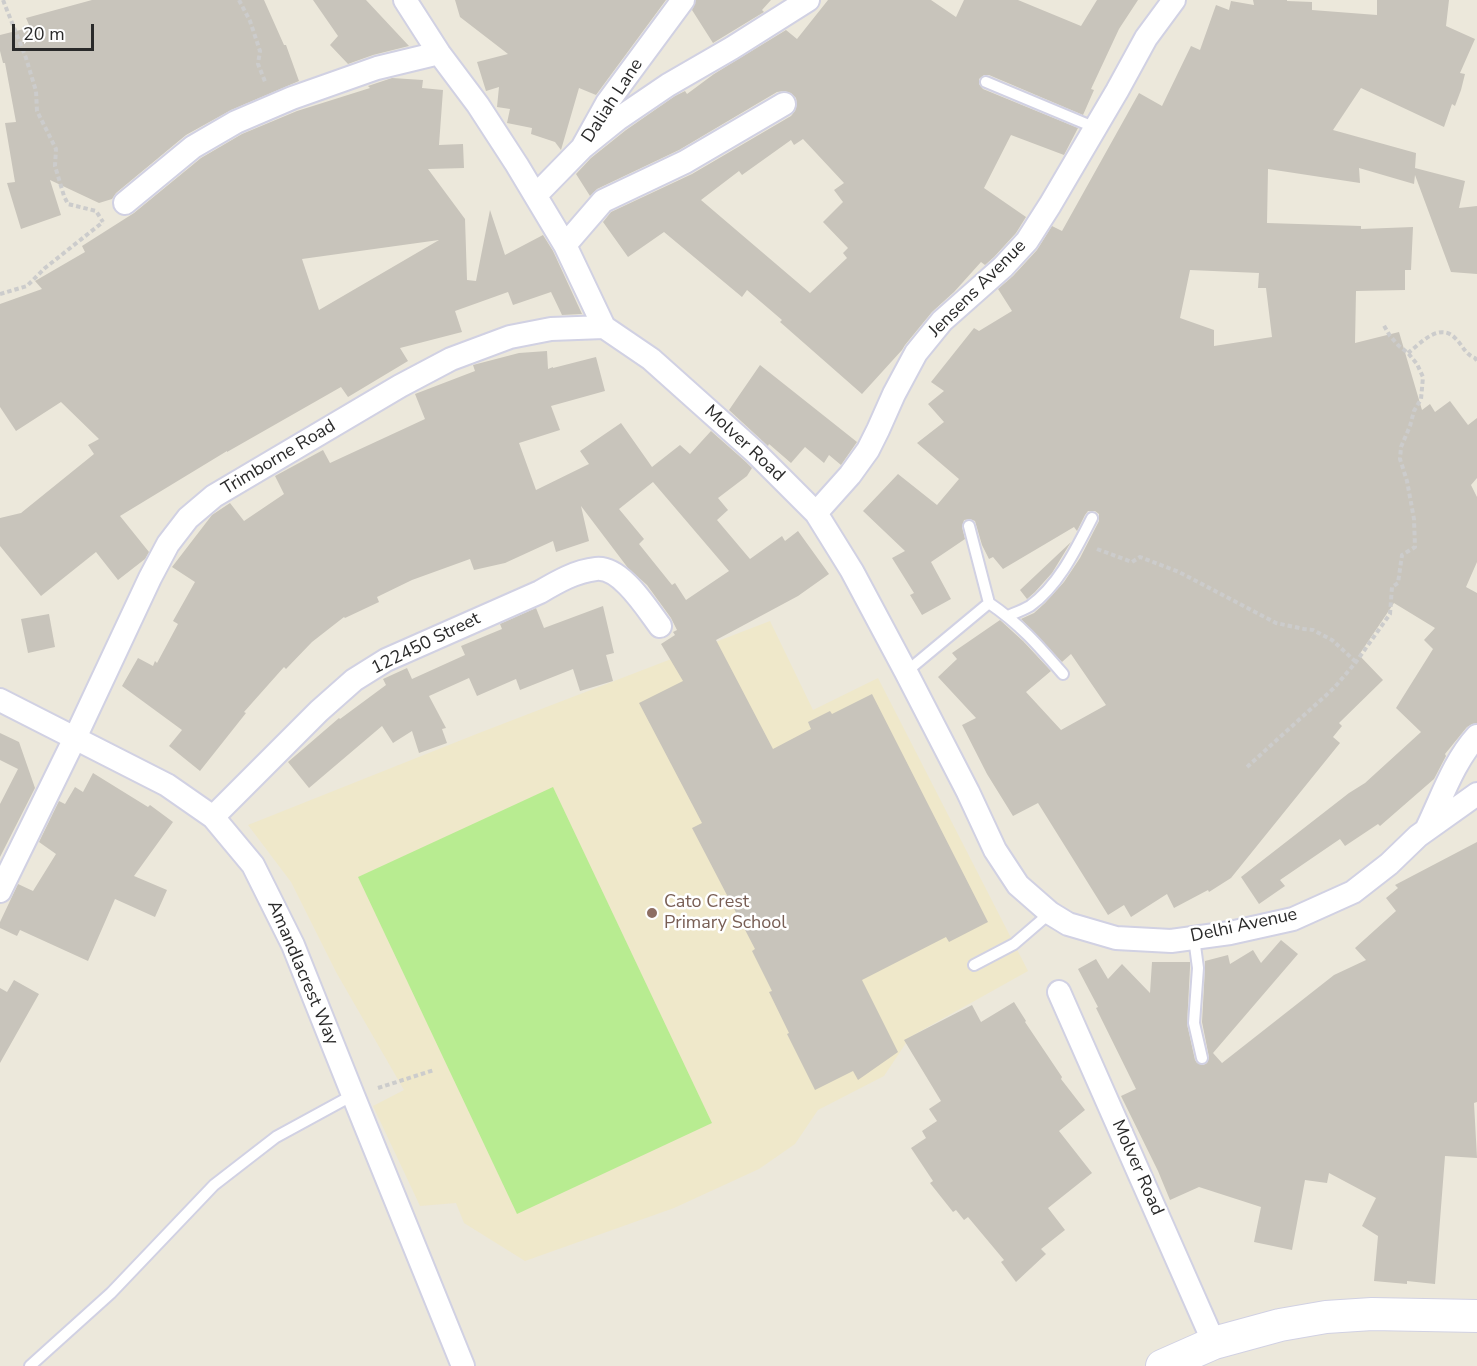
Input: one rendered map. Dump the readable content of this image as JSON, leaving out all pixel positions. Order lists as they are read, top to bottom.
{
  "streets": {
    "street": [
      "Daliah Lane",
      "Jensens Avenue",
      "Molver Road",
      "Trimborne Road",
      "122450 Street",
      "Delhi Avenue",
      "Amandlacrest Way"
    ]
  },
  "crossings": [
    ["Jensens Avenue", "Molver Road"],
    ["Molver Road", "Trimborne Road"],
    ["Molver Road", "Delhi Avenue"],
    ["Trimborne Road", "Amandlacrest Way"],
    ["122450 Street", "Amandlacrest Way"]
  ],
  "places": ["Cato Crest Primary School"],
  "scale_bar": "20 m"
}
